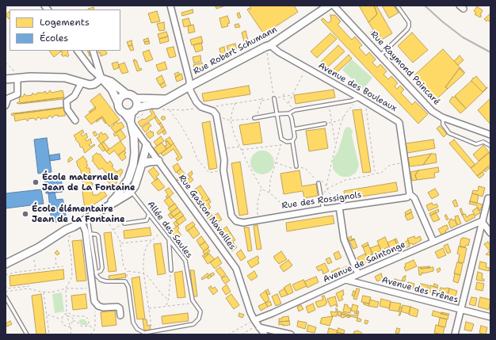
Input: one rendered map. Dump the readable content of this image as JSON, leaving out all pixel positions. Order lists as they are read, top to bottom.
{
  "streets": {
    "street": [
      "Rue Robert Schumann",
      "Rue Raymond Poincaré",
      "Avenue des Bouleaux",
      "Rue des Rossignols",
      "Rue Gaston Navailles",
      "Avenue de Saintonge",
      "Avenue des Frênes"
    ],
    "lane": ["Allée des Saules"]
  },
  "crossings": [
    ["Rue Robert Schumann", "Avenue des Bouleaux"],
    ["Rue Robert Schumann", "Rue Gaston Navailles"],
    ["Avenue des Bouleaux", "Rue des Rossignols"],
    ["Avenue des Bouleaux", "Avenue de Saintonge"],
    ["Rue Gaston Navailles", "Avenue de Saintonge"],
    ["Avenue de Saintonge", "Avenue des Frênes"]
  ],
  "places": ["École maternelle Jean de La Fontaine", "École élémentaire Jean de La Fontaine"],
  "legend": ["Logements", "Écoles"]
}
